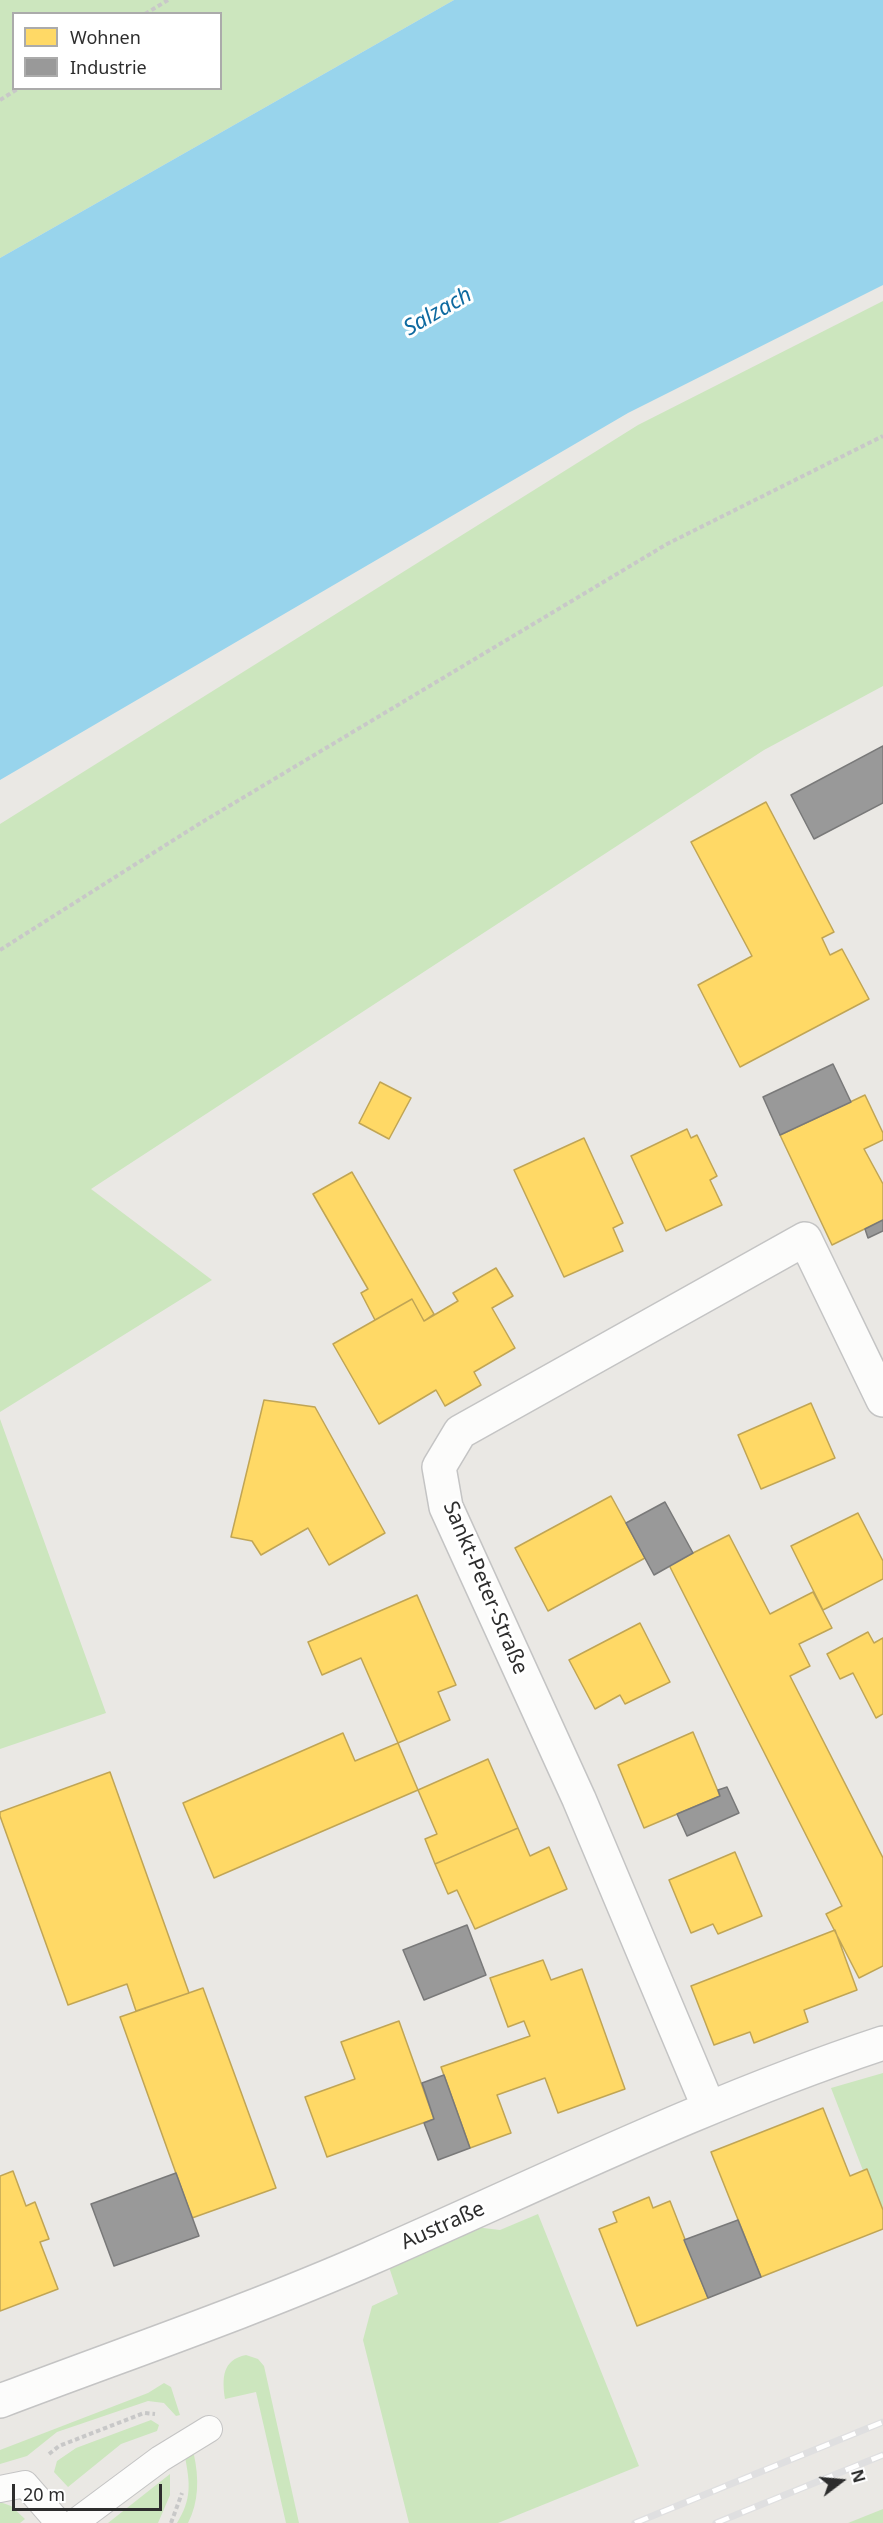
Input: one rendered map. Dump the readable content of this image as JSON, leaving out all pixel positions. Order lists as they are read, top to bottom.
{
  "streets": {
    "street": ["Sankt-Peter-Straße", "Austraße"]
  },
  "crossings": [
    ["Sankt-Peter-Straße", "Austraße"]
  ],
  "water": ["Salzach"],
  "legend": ["Wohnen", "Industrie"],
  "scale_bar": "20 m",
  "north": "right"
}
